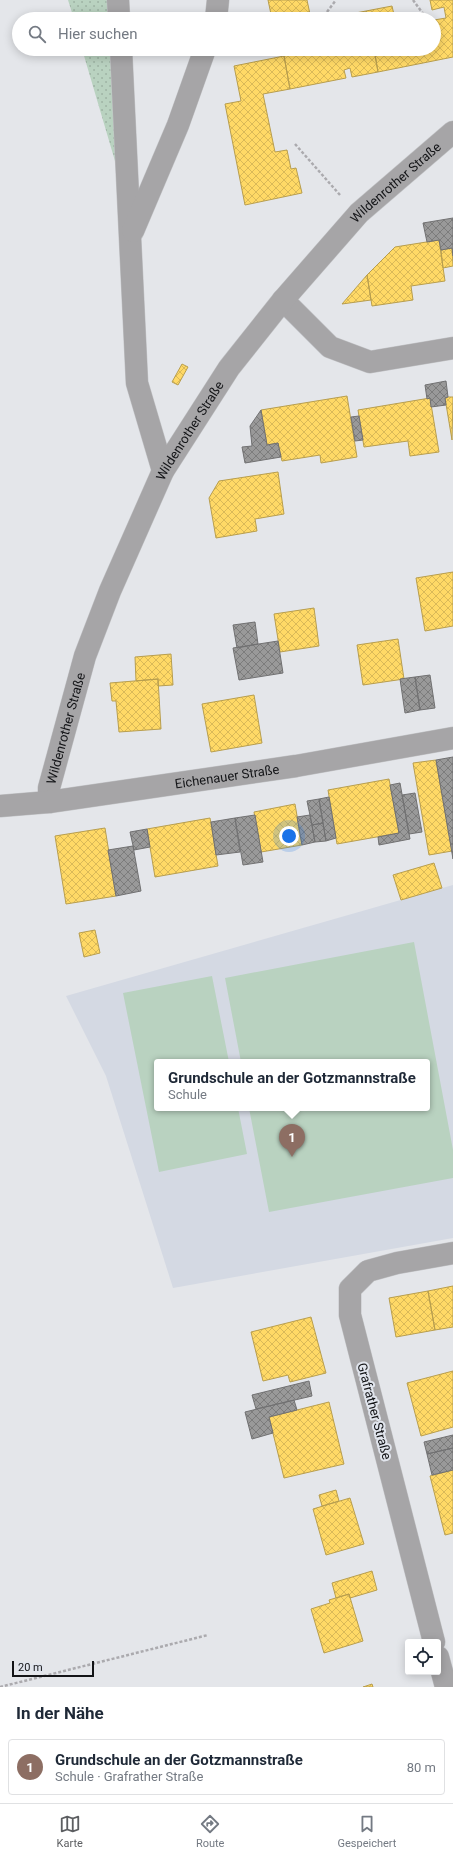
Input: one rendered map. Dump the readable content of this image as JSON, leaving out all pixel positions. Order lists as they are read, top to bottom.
{
  "streets": {
    "street": ["Wildenrother Straße", "Eichenauer Straße", "Grafrather Straße"]
  },
  "crossings": [
    ["Wildenrother Straße", "Eichenauer Straße"]
  ],
  "scale_bar": "20 m",
  "page": {
    "search": "Hier suchen",
    "popup": ["Grundschule an der Gotzmannstraße", "Schule"],
    "pins": "1",
    "scale": "20 m",
    "heading": "In der Nähe",
    "list": [
      {
        "mark": "1",
        "name": "Grundschule an der Gotzmannstraße",
        "note": "Schule · Grafrather Straße",
        "value": "80 m"
      }
    ],
    "nav": ["Karte", "Route", "Gespeichert"]
  }
}
